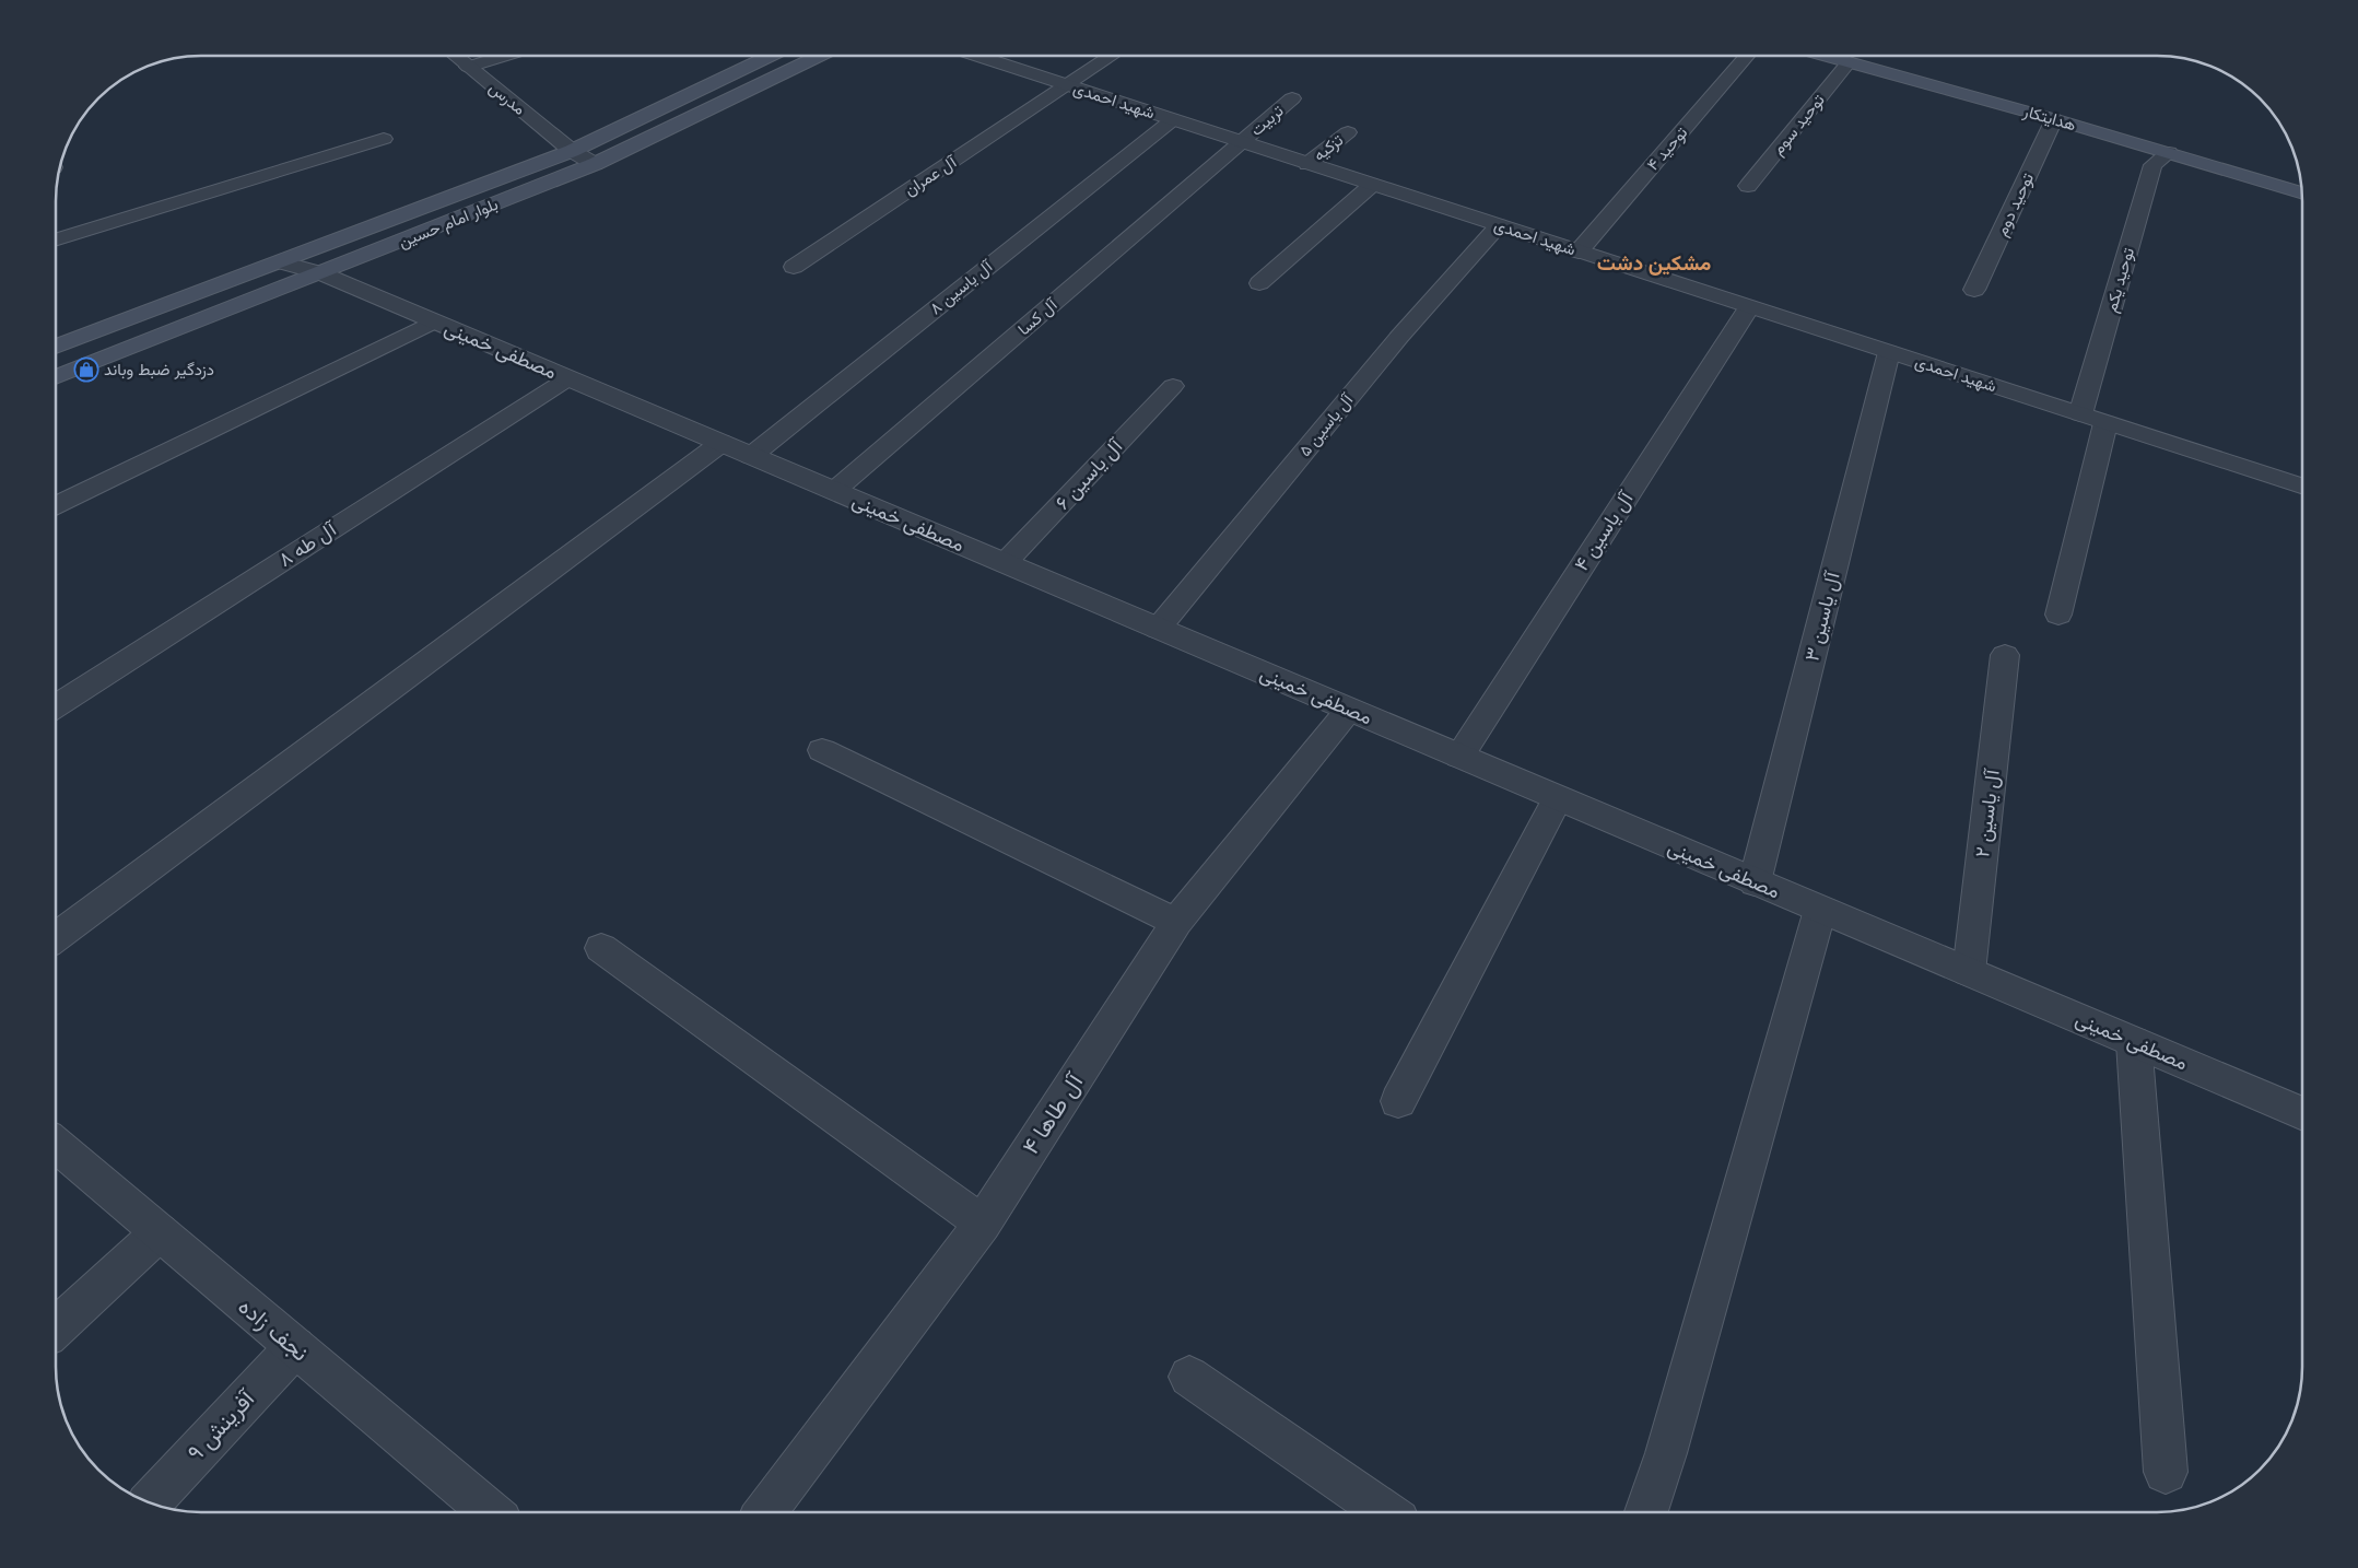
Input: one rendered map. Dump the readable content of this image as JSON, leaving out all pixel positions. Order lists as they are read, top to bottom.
{
  "streets": {
    "main road": ["هدایتکار", "بلوار امام حسین"],
    "street": [
      "مدرس",
      "شهید احمدی",
      "تربیت",
      "توحید سوم",
      "تزکیه",
      "توحید ۴",
      "آل عمران",
      "توحید دوم",
      "توحید یکم",
      "آل یاسین ۸",
      "آل کسا",
      "مصطفی خمینی",
      "آل یاسین ۵",
      "آل یاسین ۶",
      "آل یاسین ۴",
      "آل طه ۸",
      "آل یاسین ۳",
      "آل یاسین ۲",
      "آل طاها ۴",
      "نجف زاده",
      "آفرینش ۹"
    ]
  },
  "crossings": [
    ["مدرس", "بلوار امام حسین"],
    ["شهید احمدی", "تربیت"],
    ["شهید احمدی", "تزکیه"],
    ["شهید احمدی", "توحید ۴"],
    ["شهید احمدی", "آل عمران"],
    ["شهید احمدی", "توحید یکم"],
    ["شهید احمدی", "آل یاسین ۸"],
    ["شهید احمدی", "آل کسا"],
    ["شهید احمدی", "آل یاسین ۵"],
    ["شهید احمدی", "آل یاسین ۴"],
    ["شهید احمدی", "آل یاسین ۳"],
    ["هدایتکار", "توحید سوم"],
    ["هدایتکار", "توحید دوم"],
    ["هدایتکار", "توحید یکم"],
    ["تربیت", "آل کسا"],
    ["بلوار امام حسین", "مصطفی خمینی"],
    ["آل یاسین ۸", "مصطفی خمینی"],
    ["آل کسا", "مصطفی خمینی"],
    ["مصطفی خمینی", "آل یاسین ۵"],
    ["مصطفی خمینی", "آل یاسین ۶"],
    ["مصطفی خمینی", "آل یاسین ۴"],
    ["مصطفی خمینی", "آل طه ۸"],
    ["مصطفی خمینی", "آل یاسین ۳"],
    ["مصطفی خمینی", "آل یاسین ۲"],
    ["مصطفی خمینی", "آل طاها ۴"],
    ["نجف زاده", "آفرینش ۹"]
  ],
  "districts": ["مشکین دشت"],
  "places": {
    "shop": ["دزدگیر ضبط وباند"]
  }
}
